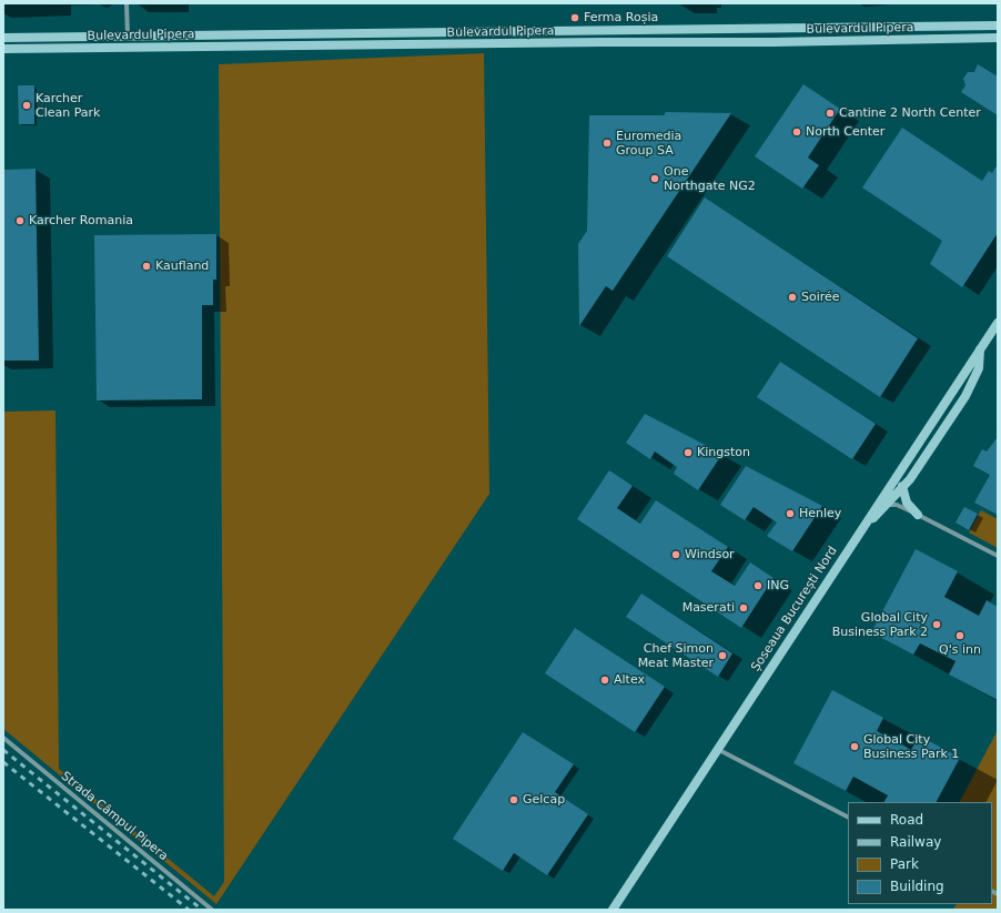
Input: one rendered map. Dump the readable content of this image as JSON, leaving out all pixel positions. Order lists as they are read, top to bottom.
{
  "streets": {
    "main road": ["Bulevardul Pipera", "Șoseaua București Nord"],
    "street": ["Strada Câmpul Pipera"]
  },
  "places": [
    "Ferma Roșia",
    "Karcher Clean Park",
    "Cantine 2 North Center",
    "North Center",
    "Euromedia Group SA",
    "One Northgate NG2",
    "Karcher Romania",
    "Kaufland",
    "Soirée",
    "Kingston",
    "Henley",
    "Windsor",
    "ING",
    "Maserati",
    "Global City Business Park 2",
    "Q's inn",
    "Chef Simon Meat Master",
    "Altex",
    "Global City Business Park 1",
    "Gelcap"
  ],
  "legend": [
    "Road",
    "Railway",
    "Park",
    "Building"
  ]
}
